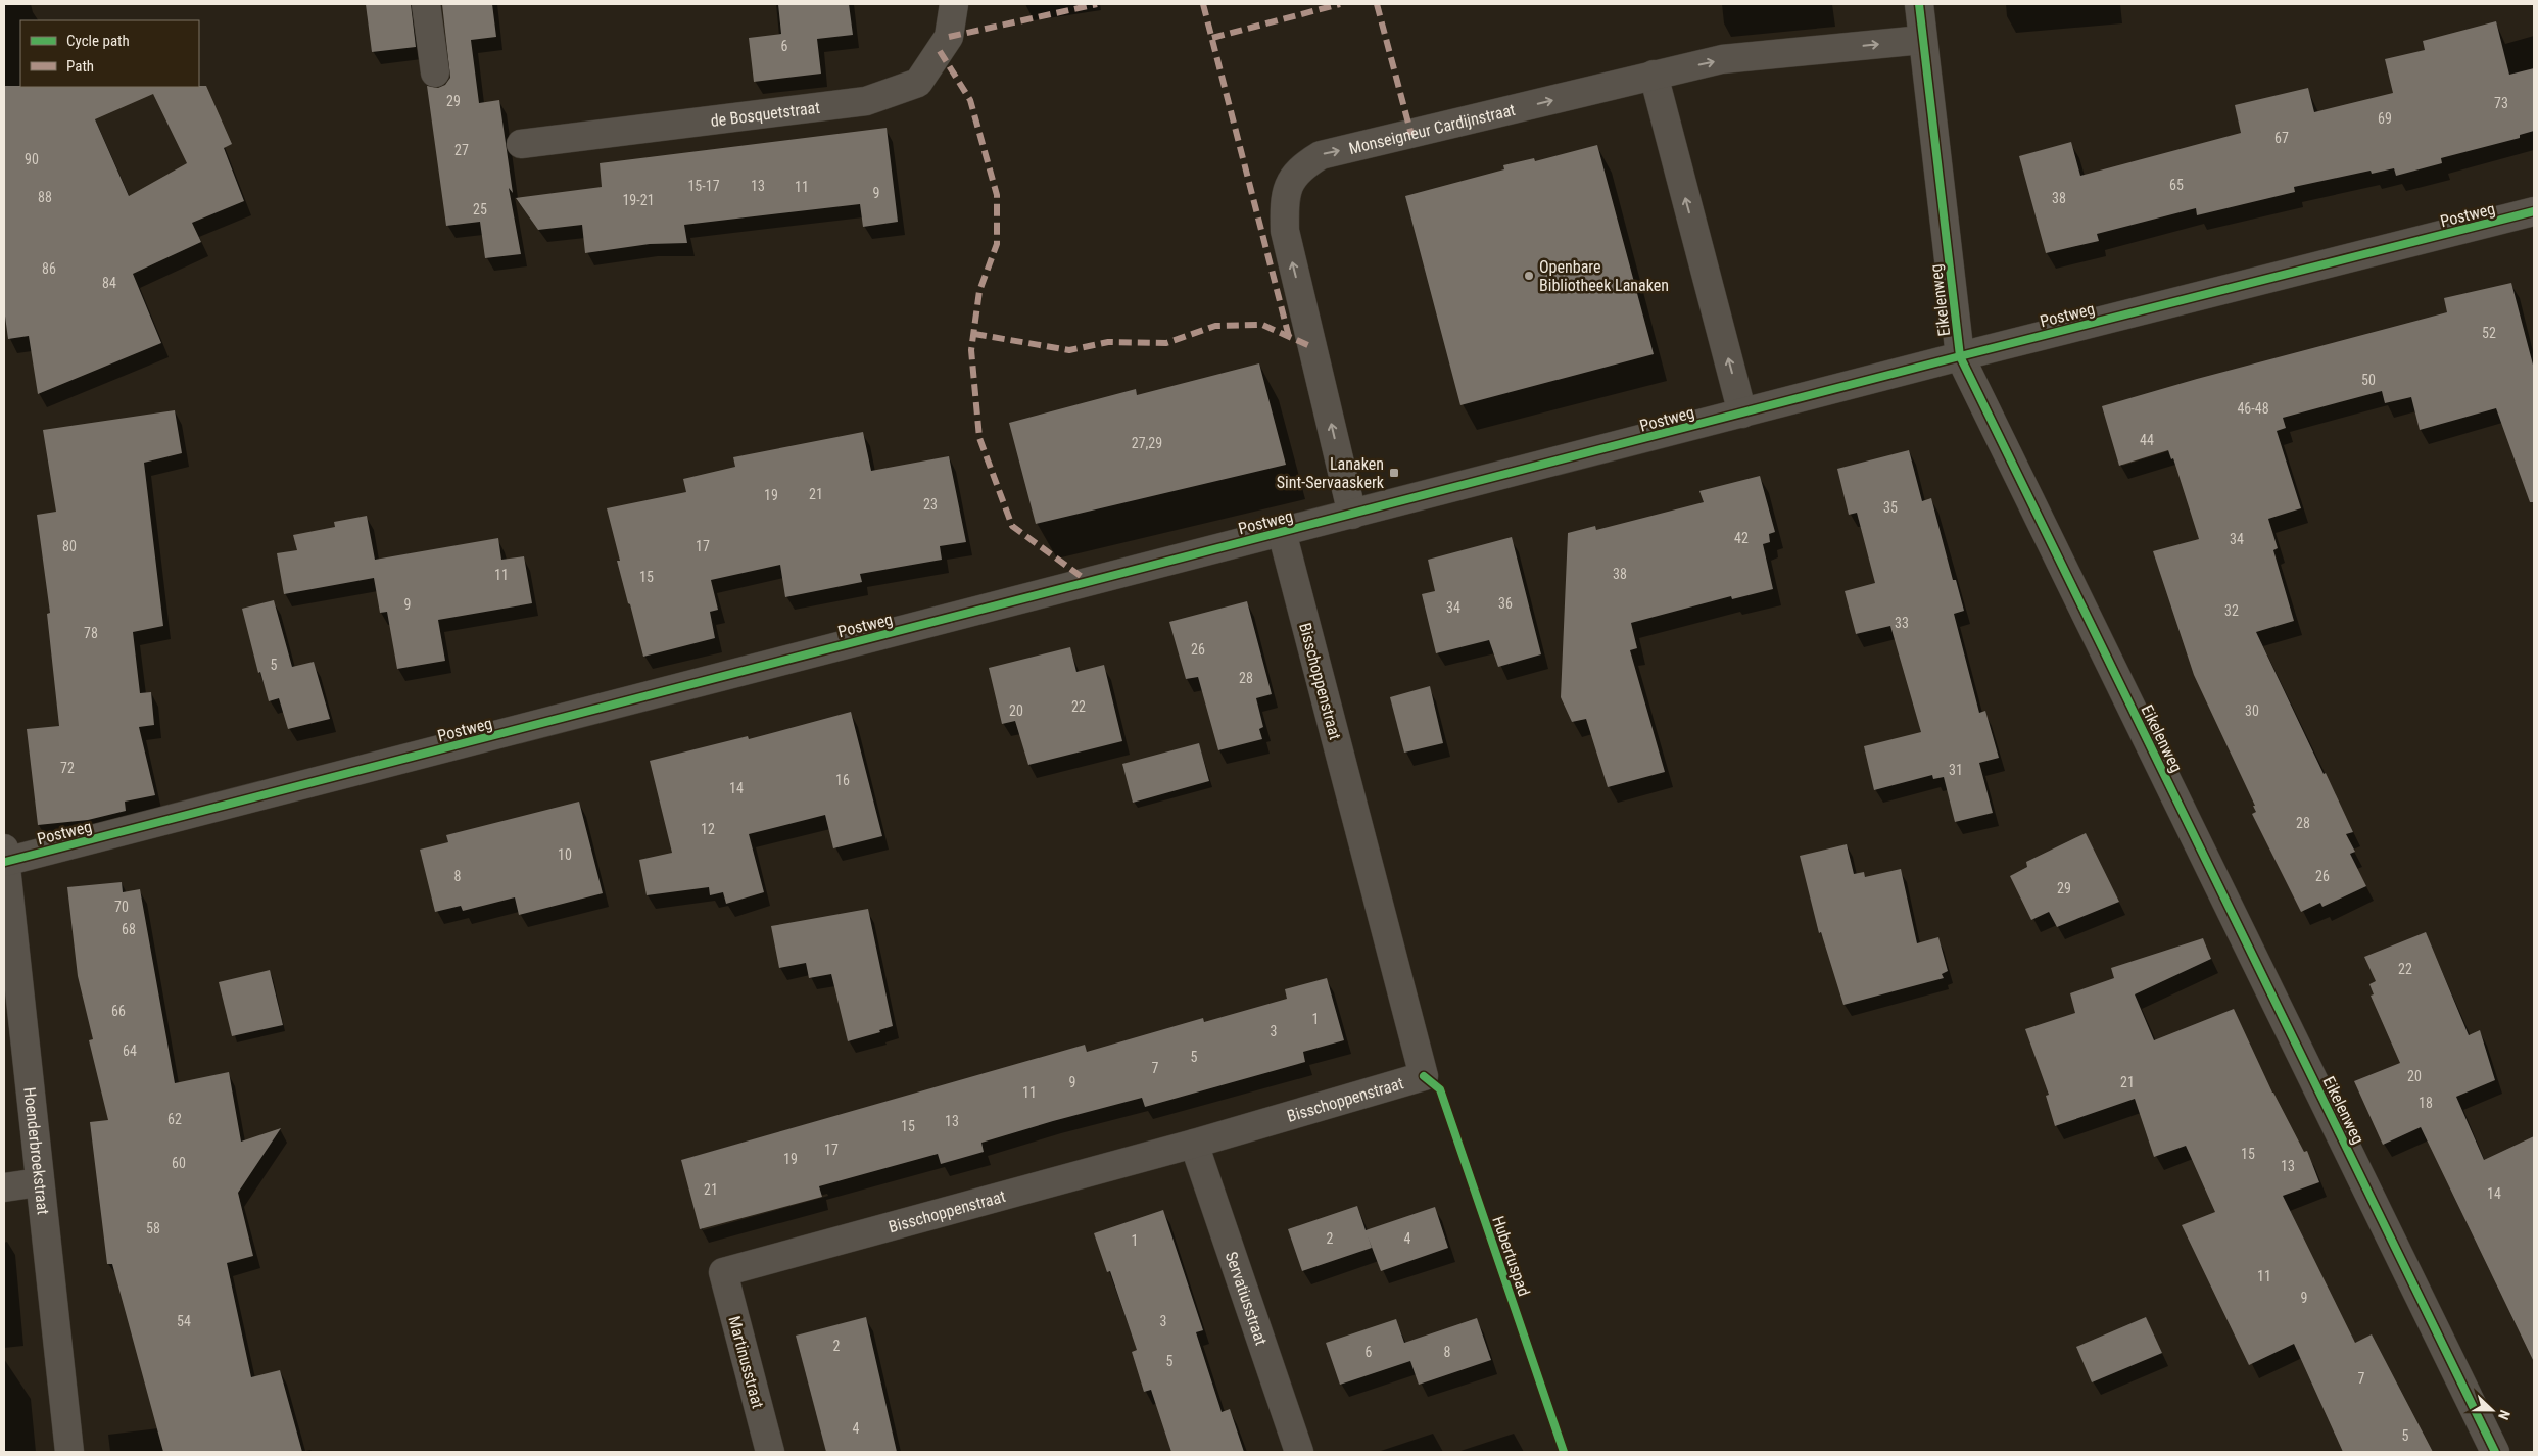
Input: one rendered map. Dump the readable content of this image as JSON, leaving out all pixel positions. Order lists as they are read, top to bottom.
{
  "streets": {
    "street": [
      "de Bosquetstraat",
      "Monseigneur Cardijnstraat",
      "Postweg",
      "Eikelenweg",
      "Bisschoppenstraat",
      "Hoenderbroekstraat",
      "Servatiusstraat",
      "Martinusstraat"
    ],
    "cycle path": ["Hubertuspad"]
  },
  "crossings": [
    ["Monseigneur Cardijnstraat", "Postweg"],
    ["Monseigneur Cardijnstraat", "Eikelenweg"],
    ["Postweg", "Eikelenweg"],
    ["Postweg", "Bisschoppenstraat"],
    ["Postweg", "Hoenderbroekstraat"],
    ["Bisschoppenstraat", "Servatiusstraat"],
    ["Bisschoppenstraat", "Martinusstraat"]
  ],
  "places": {
    "other": ["Openbare Bibliotheek Lanaken"],
    "transit": ["Lanaken Sint-Servaaskerk"]
  },
  "house_numbers": [
    "6",
    "29",
    "73",
    "69",
    "67",
    "27",
    "90",
    "65",
    "15-17",
    "13",
    "11",
    "9",
    "88",
    "38",
    "19-21",
    "25",
    "86",
    "84",
    "52",
    "50",
    "46-48",
    "44",
    "27,29",
    "21",
    "19",
    "23",
    "35",
    "42",
    "34",
    "80",
    "17",
    "38",
    "11",
    "15",
    "36",
    "9",
    "34",
    "32",
    "33",
    "78",
    "26",
    "5",
    "28",
    "22",
    "20",
    "30",
    "72",
    "31",
    "16",
    "14",
    "28",
    "12",
    "10",
    "8",
    "26",
    "29",
    "70",
    "68",
    "22",
    "66",
    "1",
    "3",
    "64",
    "5",
    "7",
    "20",
    "9",
    "21",
    "11",
    "18",
    "62",
    "13",
    "15",
    "17",
    "15",
    "19",
    "60",
    "13",
    "21",
    "14",
    "58",
    "2",
    "4",
    "1",
    "11",
    "9",
    "54",
    "3",
    "2",
    "6",
    "8",
    "5",
    "7",
    "4",
    "5"
  ],
  "legend": ["Cycle path", "Path"],
  "north": "right"
}
